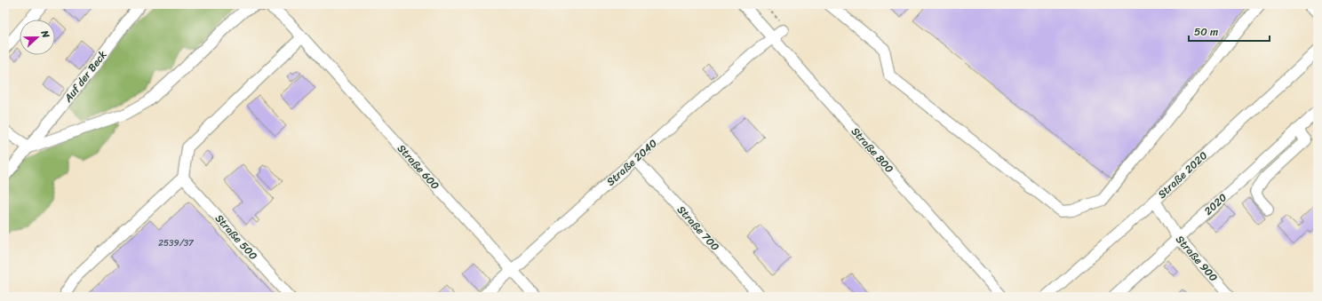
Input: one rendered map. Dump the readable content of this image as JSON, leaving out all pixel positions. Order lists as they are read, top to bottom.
{
  "streets": {
    "street": [
      "Auf der Beck",
      "Straße 800",
      "Straße 2040",
      "Straße 600",
      "Straße 2020",
      "2020",
      "Straße 700",
      "Straße 500",
      "Straße 900"
    ]
  },
  "crossings": [
    ["Auf der Beck", "Straße 600"],
    ["Straße 800", "Straße 2040"],
    ["Straße 2040", "Straße 600"],
    ["Straße 2040", "Straße 700"],
    ["Straße 2020", "Straße 900"],
    ["2020", "Straße 900"]
  ],
  "house_numbers": ["2539/37"],
  "scale_bar": "50 m",
  "north": "right"
}
